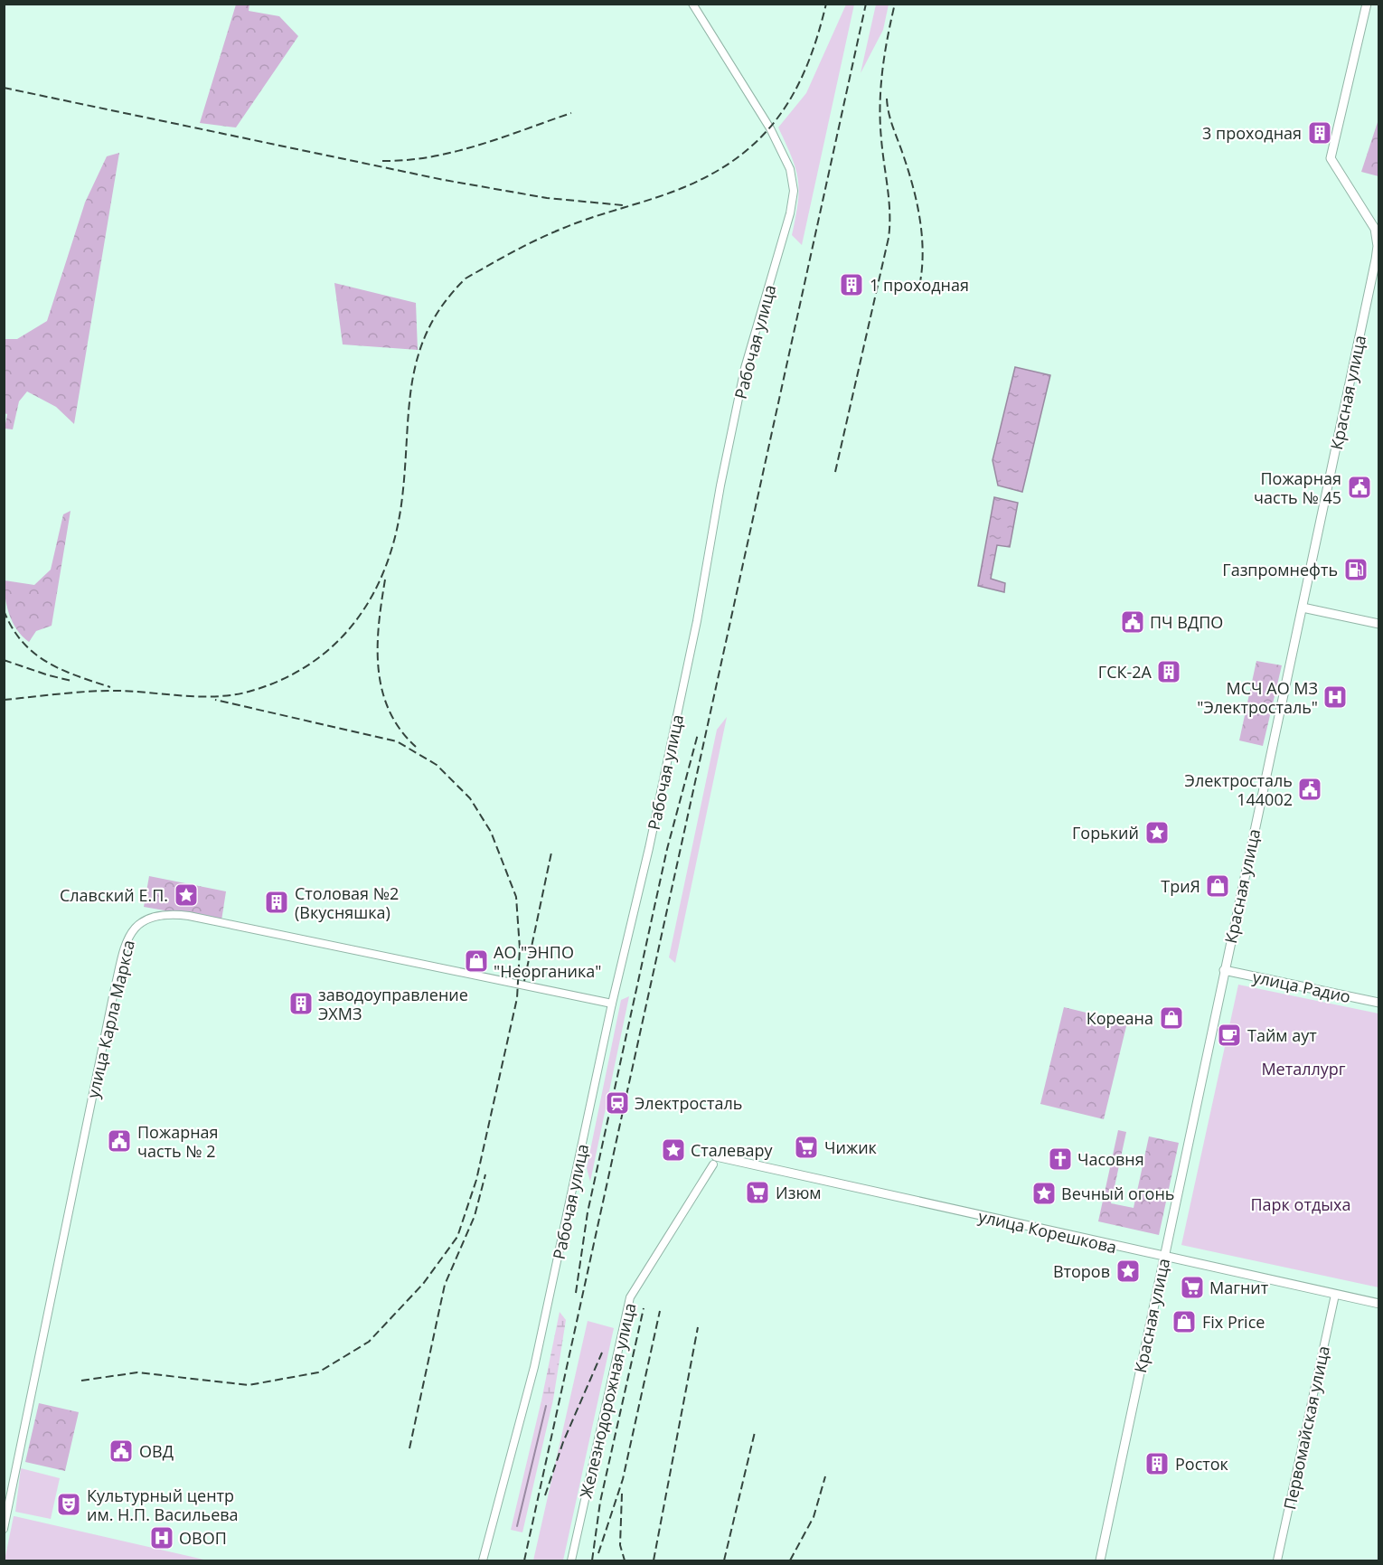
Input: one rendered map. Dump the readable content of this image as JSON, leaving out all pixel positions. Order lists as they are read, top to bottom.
{
  "streets": {
    "main road": ["Красная улица", "улица Радио", "улица Корешкова"],
    "street": [
      "Рабочая улица",
      "улица Карла Маркса",
      "Железнодорожная улица",
      "Первомайская улица"
    ]
  },
  "crossings": [
    ["Рабочая улица", "улица Карла Маркса"],
    ["Красная улица", "улица Радио"],
    ["Красная улица", "улица Корешкова"],
    ["улица Корешкова", "Железнодорожная улица"],
    ["улица Корешкова", "Первомайская улица"]
  ],
  "parks": ["Металлург", "Парк отдыха"],
  "places": {
    "building": [
      "3 проходная",
      "1 проходная",
      "ГСК-2А",
      "Столовая №2 (Вкусняшка)",
      "заводоуправление ЭХМЗ",
      "Росток"
    ],
    "public building": [
      "Пожарная часть № 45",
      "ПЧ ВДПО",
      "Электросталь 144002",
      "Пожарная часть № 2",
      "ОВД"
    ],
    "fuel station": ["Газпромнефть"],
    "hospital": ["МСЧ АО МЗ \"Электросталь\"", "ОВОП"],
    "place": [
      "Горький",
      "Славский Е.П.",
      "Сталевару",
      "Вечный огонь",
      "Второв"
    ],
    "shop": [
      "ТриЯ",
      "АО \"ЭНПО \"Неорганика\"",
      "Кореана",
      "Fix Price"
    ],
    "cafe": ["Тайм аут"],
    "station": ["Электросталь"],
    "supermarket": ["Чижик", "Изюм", "Магнит"],
    "church": ["Часовня"],
    "theatre": ["Культурный центр им. Н.П. Васильева"]
  }
}
